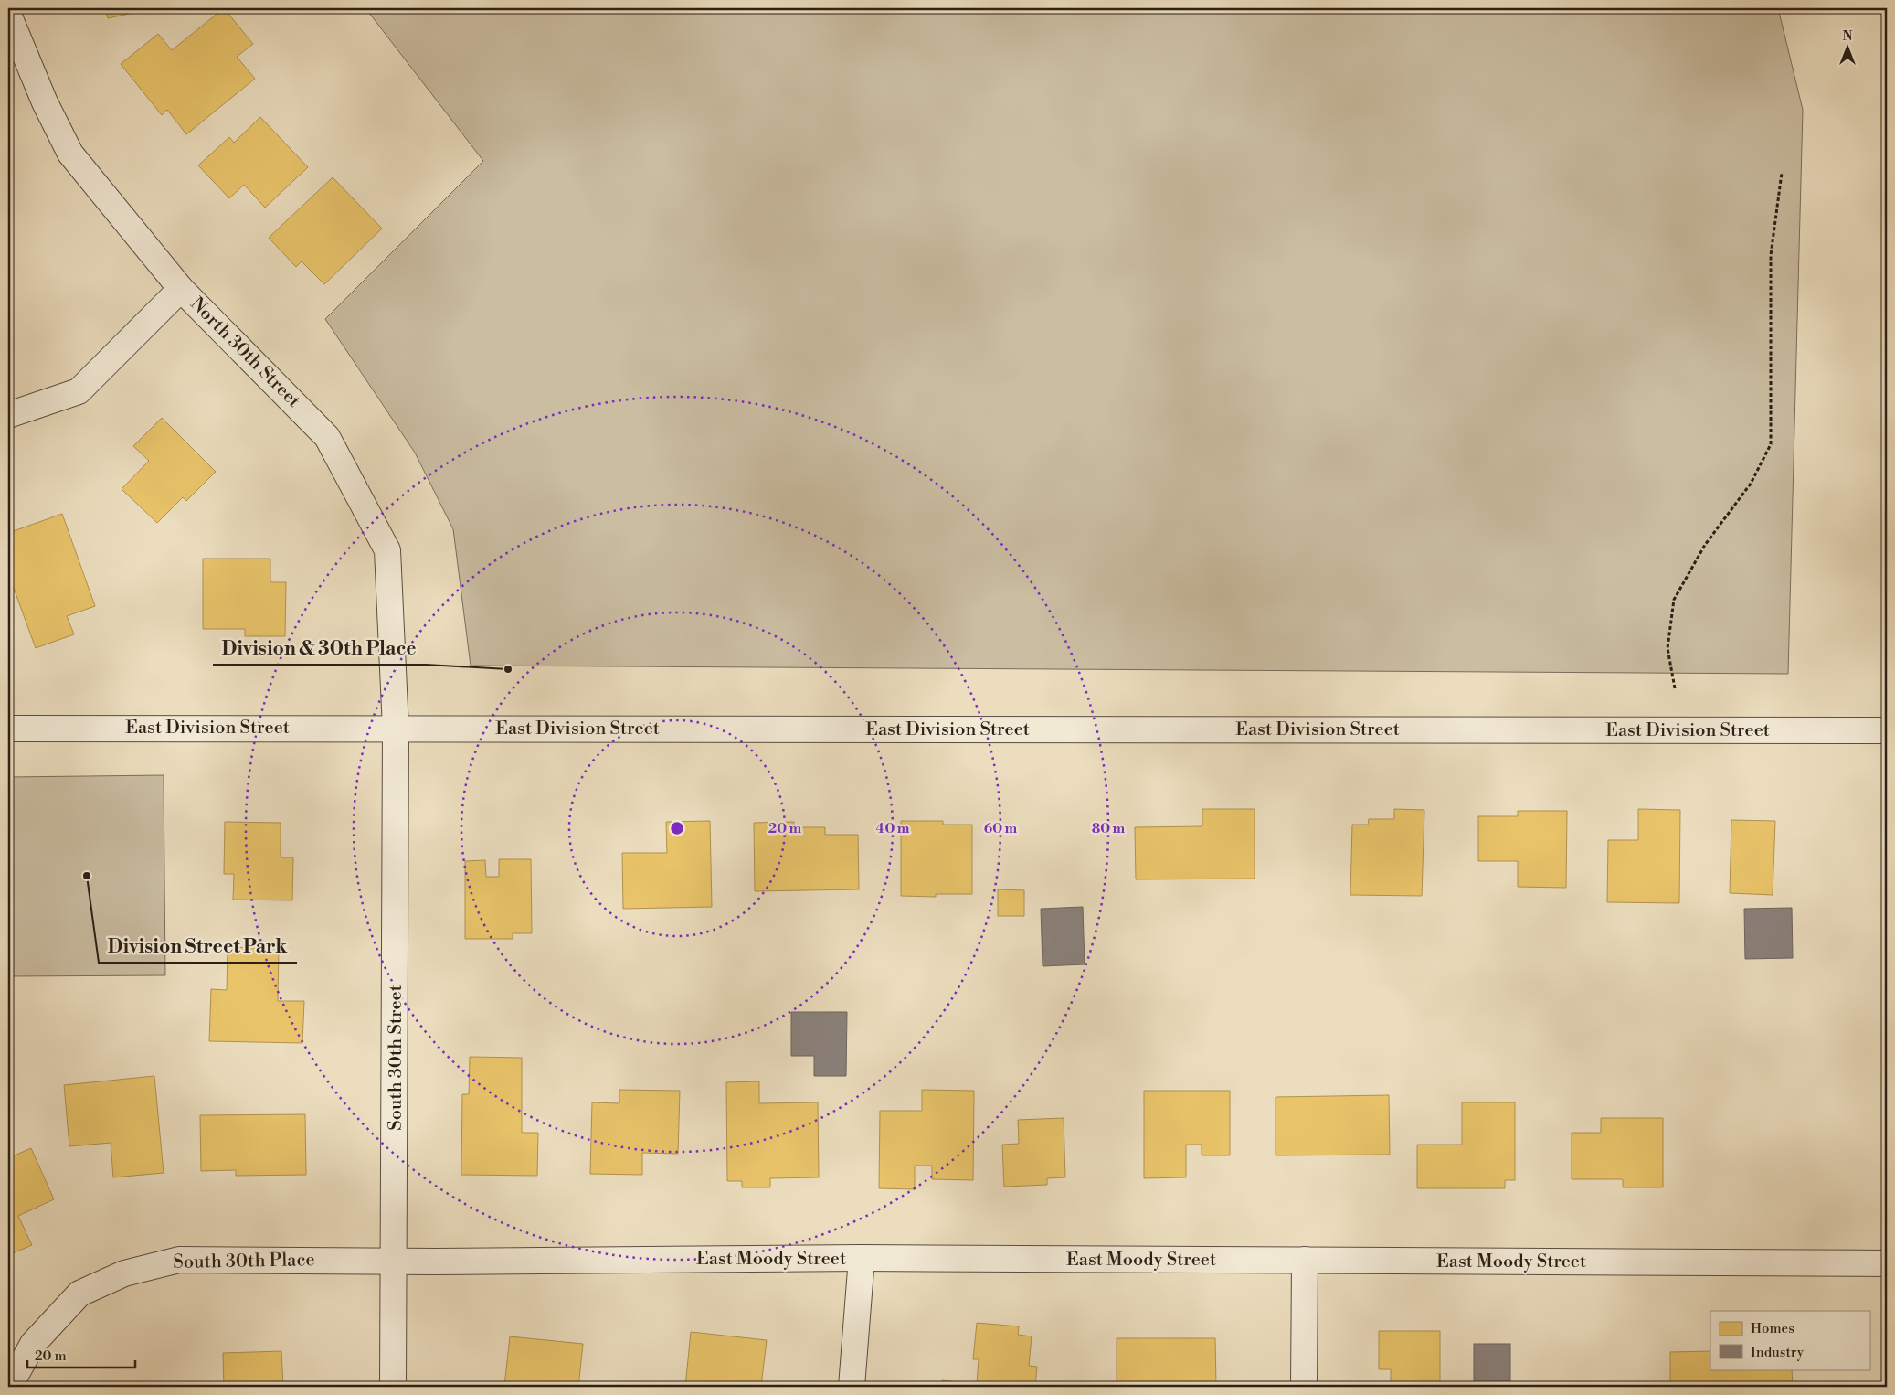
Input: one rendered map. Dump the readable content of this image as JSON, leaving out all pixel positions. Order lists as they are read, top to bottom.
{
  "streets": {
    "street": [
      "North 30th Street",
      "East Division Street",
      "South 30th Street",
      "East Moody Street",
      "South 30th Place"
    ]
  },
  "crossings": [
    ["North 30th Street", "East Division Street"],
    ["North 30th Street", "South 30th Street"],
    ["East Division Street", "South 30th Street"],
    ["South 30th Street", "East Moody Street"],
    ["South 30th Street", "South 30th Place"],
    ["East Moody Street", "South 30th Place"]
  ],
  "places": ["Division & 30th Place", "Division Street Park"],
  "legend": ["Homes", "Industry"],
  "scale_bar": "20 m",
  "north": "top",
  "rings": [
    "20 m",
    "40 m",
    "60 m",
    "80 m"
  ]
}
